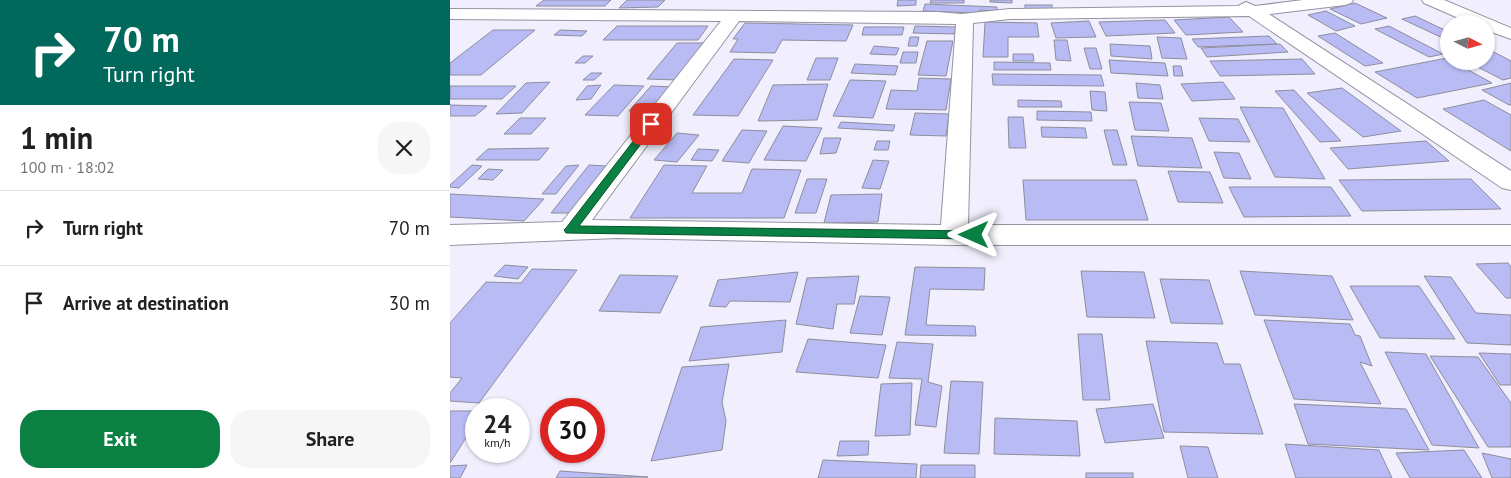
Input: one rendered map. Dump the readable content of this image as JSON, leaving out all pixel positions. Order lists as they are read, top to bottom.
{
  "north": "right",
  "page": {
    "turn": ["70 m", "Turn right"],
    "heading": ["1 min", "100 m · 18:02"],
    "list": [
      {
        "name": "Turn right",
        "value": "70 m"
      },
      {
        "name": "Arrive at destination",
        "value": "30 m"
      }
    ],
    "speed": "24 km/h",
    "limit": "30",
    "buttons": ["Exit", "Share"]
  }
}
